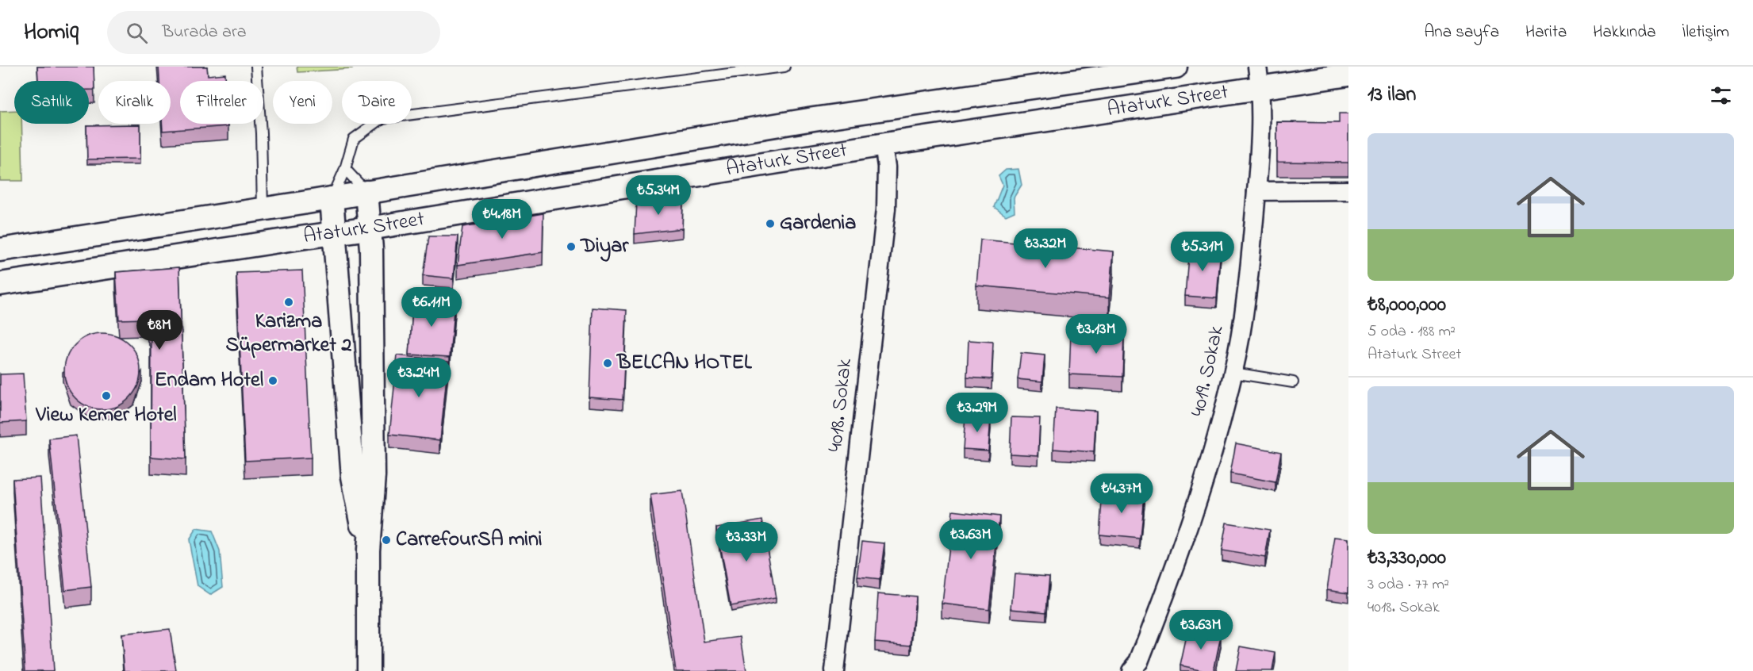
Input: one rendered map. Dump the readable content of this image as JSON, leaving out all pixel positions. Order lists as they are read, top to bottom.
{
  "streets": {
    "street": ["Ataturk Street", "4019. Sokak", "4018. Sokak"]
  },
  "crossings": [
    ["Ataturk Street", "4019. Sokak"],
    ["Ataturk Street", "4018. Sokak"]
  ],
  "places": [
    "Gardenia",
    "Diyar",
    "Karizma Süpermarket 2",
    "BELCAN HOTEL",
    "Endam Hotel",
    "View Kemer Hotel",
    "CarrefourSA mini"
  ],
  "page": {
    "header": "Homiq",
    "search": "Burada ara",
    "nav": [
      "Ana sayfa",
      "Harita",
      "Hakkında",
      "İletişim"
    ],
    "heading": "13 ilan",
    "chip": [
      "Satılık",
      "Kiralık",
      "Filtreler",
      "Yeni",
      "Daire"
    ],
    "list": [
      {
        "name": "₺8,000,000",
        "note": "5 oda · 188 m² · Ataturk Street"
      },
      {
        "name": "₺3,330,000",
        "note": "3 oda · 77 m² · 4018. Sokak"
      }
    ],
    "price": [
      "₺5.34M",
      "₺4.18M",
      "₺3.32M",
      "₺5.31M",
      "₺6.11M",
      "₺8M",
      "₺3.13M",
      "₺3.24M",
      "₺3.29M",
      "₺4.37M",
      "₺3.63M",
      "₺3.33M",
      "₺3.63M"
    ]
  }
}
